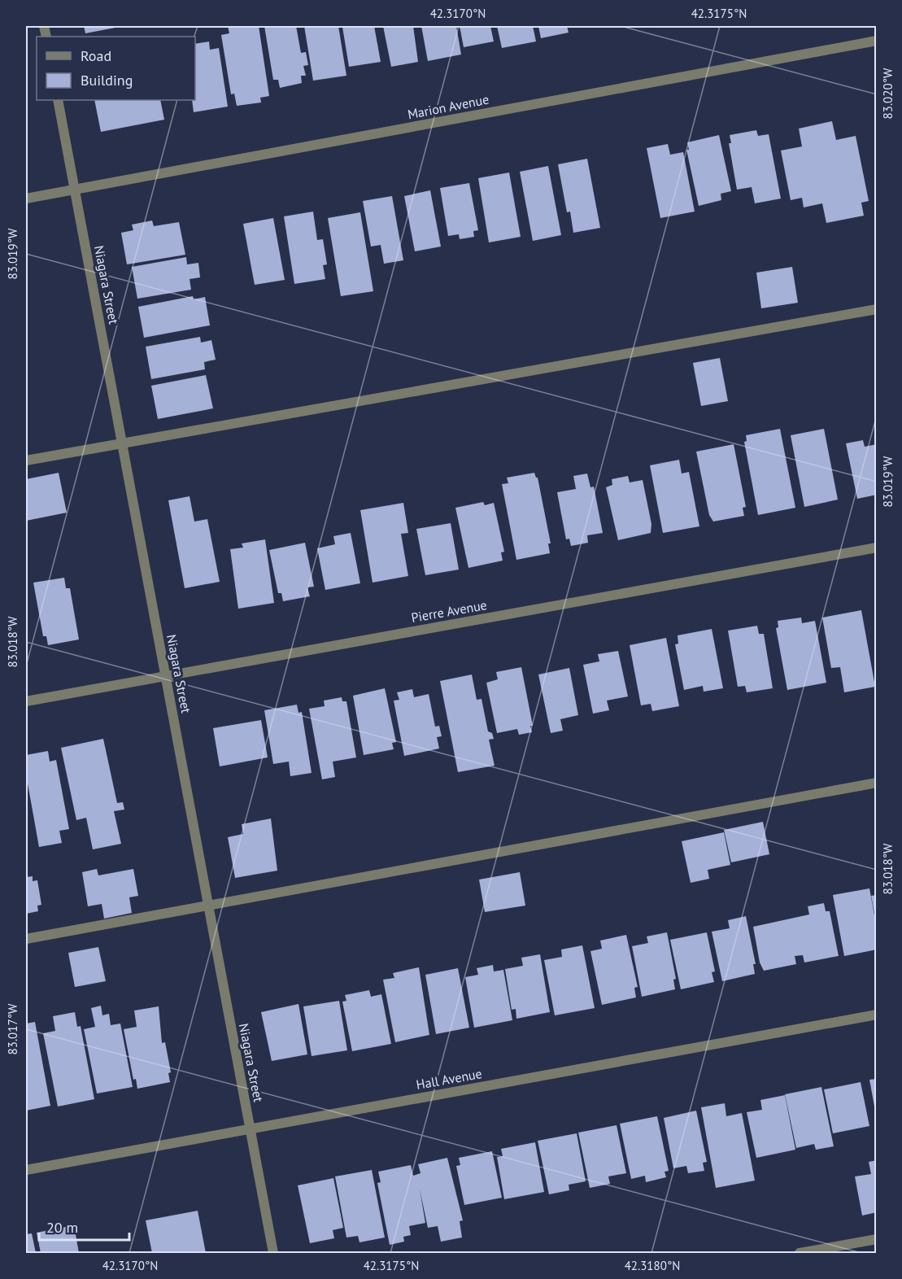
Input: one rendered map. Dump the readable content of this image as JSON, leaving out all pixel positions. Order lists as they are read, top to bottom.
{
  "streets": {
    "street": [
      "Marion Avenue",
      "Niagara Street",
      "Pierre Avenue",
      "Hall Avenue"
    ]
  },
  "crossings": [
    ["Marion Avenue", "Niagara Street"],
    ["Niagara Street", "Pierre Avenue"],
    ["Niagara Street", "Hall Avenue"]
  ],
  "legend": ["Road", "Building"],
  "scale_bar": "20 m",
  "coordinates": [
    "42.3170°N",
    "42.3175°N",
    "83.020°W",
    "83.019°W",
    "83.018°W",
    "83.017°W",
    "42.3180°N"
  ]
}
